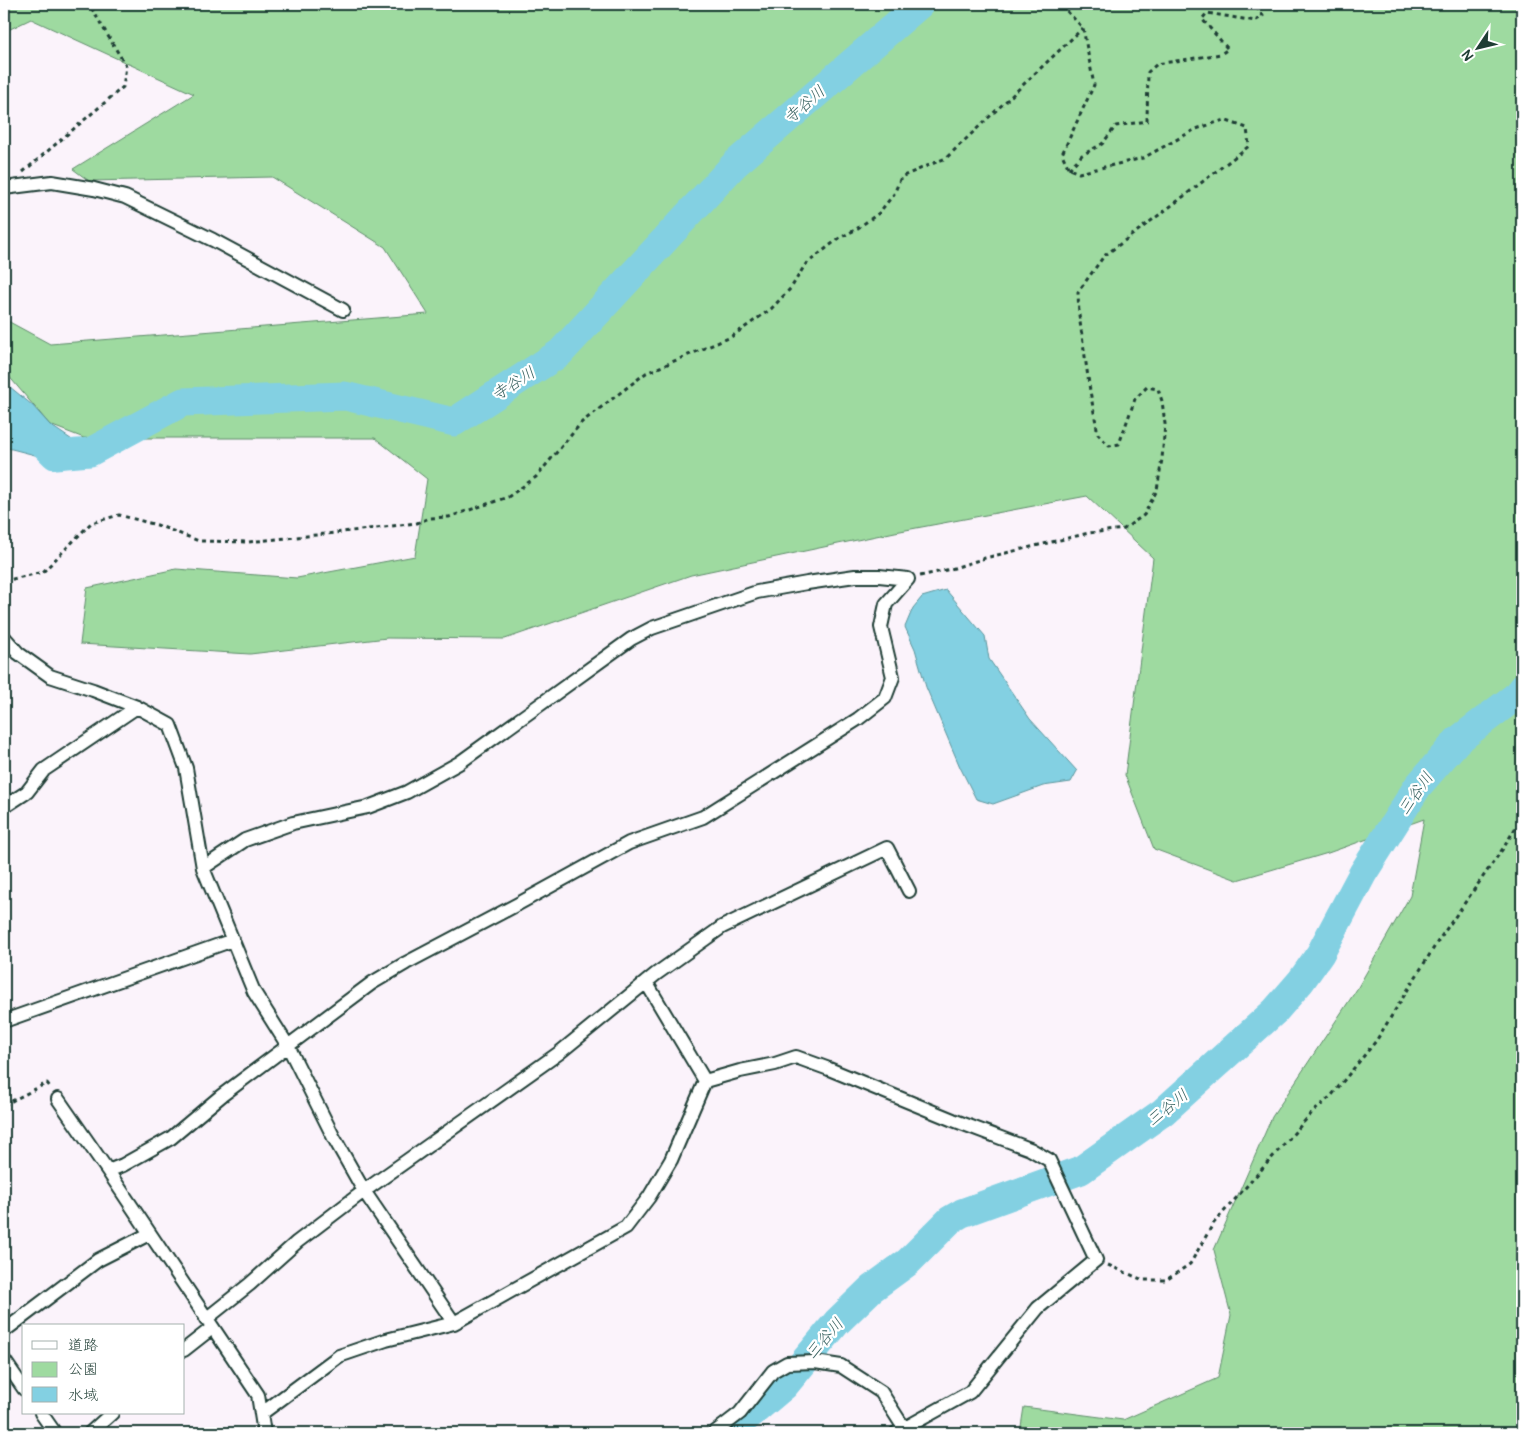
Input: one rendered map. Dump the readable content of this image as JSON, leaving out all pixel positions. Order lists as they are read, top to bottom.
{
  "water": ["寺谷川", "三谷川"],
  "legend": ["道路", "公園", "水域"],
  "north": "bottom left"
}
